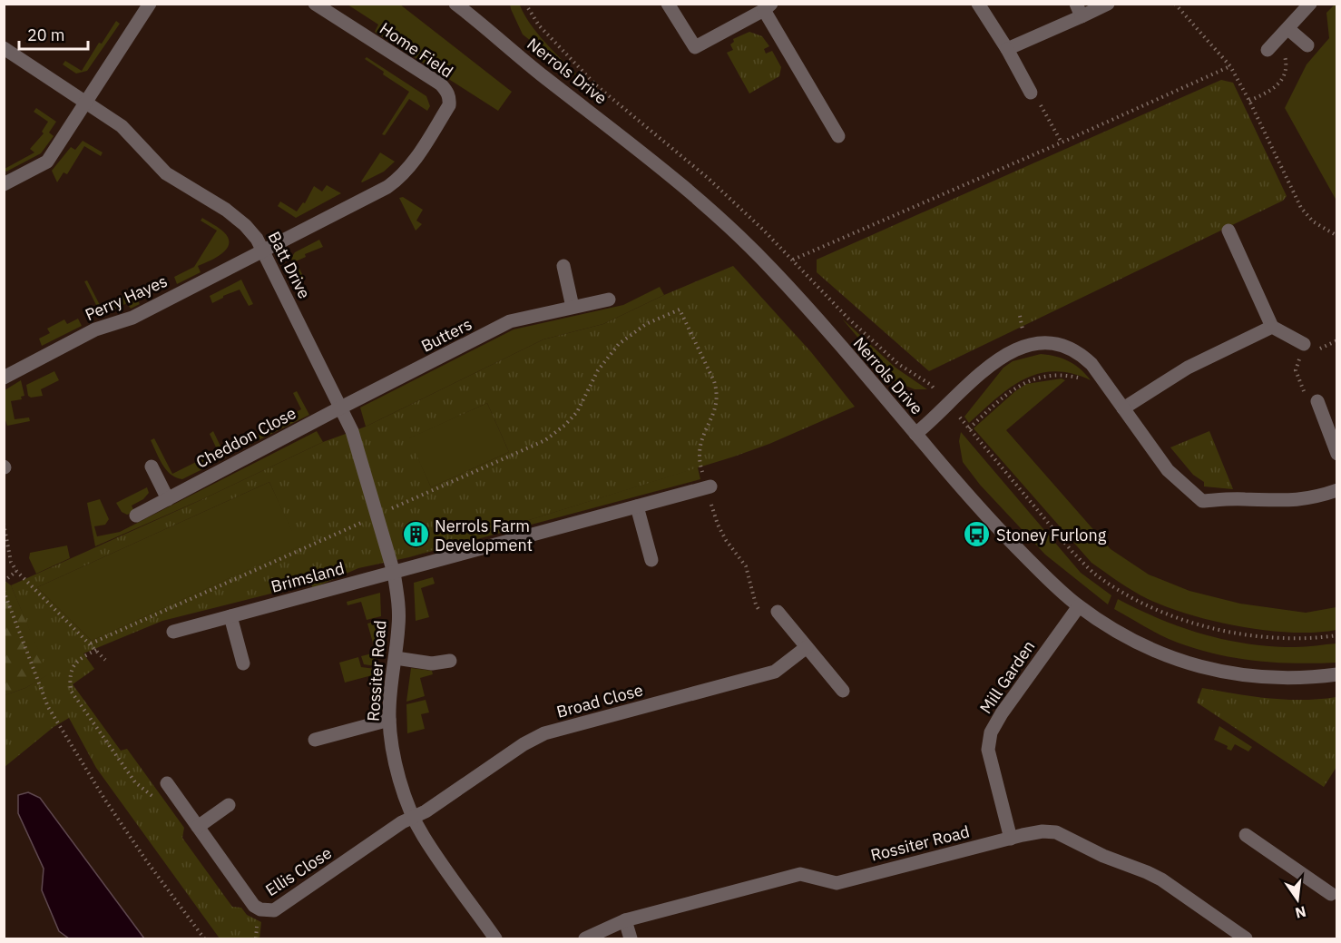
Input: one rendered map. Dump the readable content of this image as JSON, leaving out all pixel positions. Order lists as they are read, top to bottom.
{
  "streets": {
    "street": [
      "Home Field",
      "Nerrols Drive",
      "Batt Drive",
      "Perry Hayes",
      "Butters",
      "Cheddon Close",
      "Brimsland",
      "Rossiter Road",
      "Mill Garden",
      "Broad Close",
      "Ellis Close"
    ]
  },
  "crossings": [
    ["Home Field", "Batt Drive"],
    ["Home Field", "Perry Hayes"],
    ["Nerrols Drive", "Mill Garden"],
    ["Batt Drive", "Perry Hayes"],
    ["Batt Drive", "Butters"],
    ["Batt Drive", "Cheddon Close"],
    ["Batt Drive", "Brimsland"],
    ["Batt Drive", "Rossiter Road"],
    ["Butters", "Cheddon Close"],
    ["Brimsland", "Rossiter Road"],
    ["Rossiter Road", "Mill Garden"],
    ["Rossiter Road", "Broad Close"],
    ["Rossiter Road", "Ellis Close"],
    ["Broad Close", "Ellis Close"]
  ],
  "places": {
    "building": ["Nerrols Farm Development"],
    "bus stop": ["Stoney Furlong"]
  },
  "scale_bar": "20 m",
  "north": "bottom"
}
